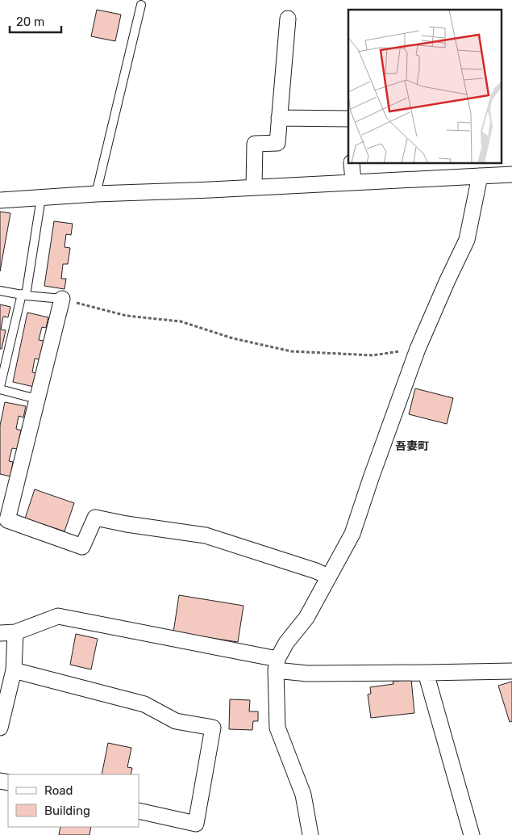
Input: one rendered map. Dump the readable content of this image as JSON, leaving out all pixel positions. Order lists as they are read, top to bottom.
{
  "districts": ["吾妻町"],
  "legend": ["Road", "Building"],
  "scale_bar": "20 m"
}
